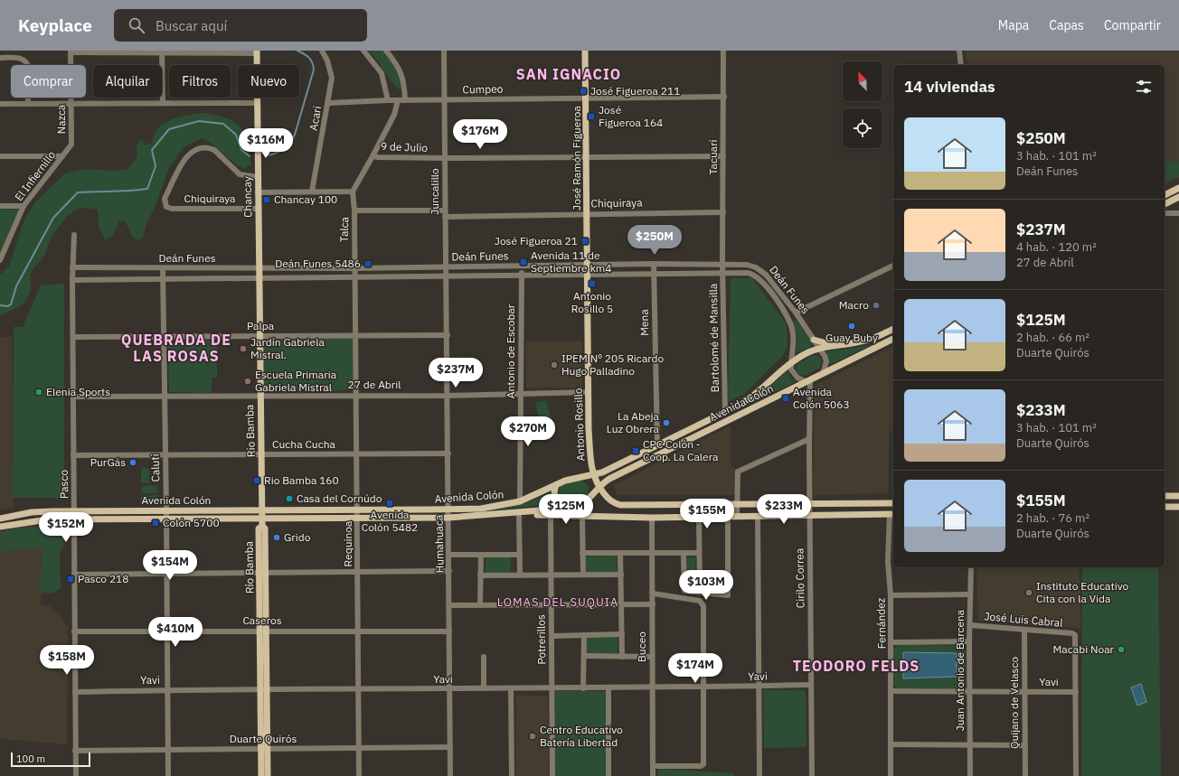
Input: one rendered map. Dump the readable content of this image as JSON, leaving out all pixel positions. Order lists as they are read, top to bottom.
{
  "streets": {
    "main road": [
      "José Ramón Figueroa",
      "Chancay",
      "Avenida Colón",
      "Antonio Rosillo",
      "Rio Bamba",
      "Río Bamba"
    ],
    "street": [
      "Cumpeo",
      "Acari",
      "Nazca",
      "9 de Julio",
      "Tacuarí",
      "El Infiernillo",
      "Juncalillo",
      "Chiquiraya",
      "Talca",
      "Deán Funes",
      "Mena",
      "Palpa",
      "Bartolomé de Mansilla",
      "Antonio de Escobar",
      "27 de Abril",
      "Cucha Cucha",
      "Caluti",
      "Pasco",
      "Requínoa",
      "Humahuaca",
      "Cirilo Correa",
      "José Luis Cabral",
      "Caseros",
      "Fernández",
      "Potrerillos",
      "Buceo",
      "Juan Antonio de Barcena",
      "Yavi",
      "Quijano de Velasco",
      "Duarte Quirós"
    ]
  },
  "crossings": [
    ["Cumpeo", "Acari"],
    ["Cumpeo", "Tacuarí"],
    ["Cumpeo", "José Ramón Figueroa"],
    ["Cumpeo", "Juncalillo"],
    ["Nazca", "El Infiernillo"],
    ["9 de Julio", "Tacuarí"],
    ["9 de Julio", "José Ramón Figueroa"],
    ["9 de Julio", "Juncalillo"],
    ["9 de Julio", "Talca"],
    ["Tacuarí", "Chiquiraya"],
    ["Tacuarí", "Deán Funes"],
    ["Tacuarí", "Bartolomé de Mansilla"],
    ["José Ramón Figueroa", "Chiquiraya"],
    ["José Ramón Figueroa", "Deán Funes"],
    ["José Ramón Figueroa", "Antonio Rosillo"],
    ["Juncalillo", "Chiquiraya"],
    ["Juncalillo", "Deán Funes"],
    ["Juncalillo", "Humahuaca"],
    ["Chancay", "Chiquiraya"],
    ["Chancay", "Deán Funes"],
    ["Chancay", "Rio Bamba"],
    ["Talca", "Deán Funes"],
    ["Talca", "Requínoa"],
    ["Deán Funes", "Mena"],
    ["Deán Funes", "Bartolomé de Mansilla"],
    ["Deán Funes", "Antonio de Escobar"],
    ["Deán Funes", "Avenida Colón"],
    ["Deán Funes", "Antonio Rosillo"],
    ["Deán Funes", "Rio Bamba"],
    ["Deán Funes", "Caluti"],
    ["Deán Funes", "Pasco"],
    ["Deán Funes", "Requínoa"],
    ["Deán Funes", "Humahuaca"],
    ["Mena", "Avenida Colón"],
    ["Palpa", "Rio Bamba"],
    ["Palpa", "Caluti"],
    ["Palpa", "Pasco"],
    ["Palpa", "Requínoa"],
    ["Palpa", "Humahuaca"],
    ["Bartolomé de Mansilla", "Avenida Colón"],
    ["Antonio de Escobar", "27 de Abril"],
    ["Antonio de Escobar", "Avenida Colón"],
    ["27 de Abril", "Antonio Rosillo"],
    ["27 de Abril", "Rio Bamba"],
    ["27 de Abril", "Caluti"],
    ["27 de Abril", "Pasco"],
    ["27 de Abril", "Requínoa"],
    ["27 de Abril", "Humahuaca"],
    ["Avenida Colón", "Antonio Rosillo"],
    ["Avenida Colón", "Rio Bamba"],
    ["Avenida Colón", "Caluti"],
    ["Avenida Colón", "Pasco"],
    ["Avenida Colón", "Requínoa"],
    ["Avenida Colón", "Humahuaca"],
    ["Avenida Colón", "Cirilo Correa"],
    ["Rio Bamba", "Cucha Cucha"],
    ["Rio Bamba", "Río Bamba"],
    ["Cucha Cucha", "Caluti"],
    ["Cucha Cucha", "Pasco"],
    ["Cucha Cucha", "Requínoa"],
    ["Cucha Cucha", "Humahuaca"],
    ["Caluti", "Caseros"],
    ["Caluti", "Yavi"],
    ["Caluti", "Duarte Quirós"],
    ["Pasco", "Caseros"],
    ["Pasco", "Yavi"],
    ["Pasco", "Duarte Quirós"],
    ["Requínoa", "Caseros"],
    ["Requínoa", "Yavi"],
    ["Requínoa", "Duarte Quirós"],
    ["Humahuaca", "Caseros"],
    ["Humahuaca", "Yavi"],
    ["Humahuaca", "Duarte Quirós"],
    ["Río Bamba", "Caseros"],
    ["Río Bamba", "Yavi"],
    ["Río Bamba", "Duarte Quirós"],
    ["Cirilo Correa", "Yavi"],
    ["José Luis Cabral", "Juan Antonio de Barcena"],
    ["José Luis Cabral", "Yavi"],
    ["José Luis Cabral", "Quijano de Velasco"],
    ["Fernández", "Yavi"],
    ["Potrerillos", "Yavi"],
    ["Buceo", "Yavi"],
    ["Juan Antonio de Barcena", "Yavi"],
    ["Yavi", "Quijano de Velasco"]
  ],
  "districts": [
    "SAN IGNACIO",
    "QUEBRADA DE LAS ROSAS",
    "LOMAS DEL SUQUIA",
    "TEODORO FELDS"
  ],
  "places": {
    "transit": [
      "José Figueroa 211",
      "José Figueroa 164",
      "Chancay 100",
      "José Figueroa 21",
      "Avenida 11 de Septiembre km4",
      "Deán Funes 5486",
      "Antonio Rosillo 5",
      "Avenida Colón 5063",
      "CPC Colón - Coop. La Calera",
      "Rio Bamba 160",
      "Avenida Colón 5482",
      "Colón 5700",
      "Pasco 218"
    ],
    "other": [
      "Macro",
      "Guay Buby",
      "Jardín Gabriela Mistral.",
      "IPEM Nº 205 Ricardo Hugo Palladino",
      "Escuela Primaria Gabriela Mistral",
      "Elenia Sports",
      "La Abeja Luz Obrera",
      "PurGás",
      "Casa del Cornúdo",
      "Grido",
      "Instituto Educativo Cita con la Vida",
      "Macabi Noar",
      "Centro Educativo Batería Libertad"
    ]
  },
  "scale_bar": "100 m",
  "north": "top left",
  "page": {
    "header": "Keyplace",
    "search": "Buscar aquí",
    "nav": ["Mapa", "Capas", "Compartir"],
    "chip": [
      "Comprar",
      "Alquilar",
      "Filtros",
      "Nuevo"
    ],
    "heading": "14 viviendas",
    "list": [
      {
        "name": "$250M",
        "note": "3 hab. · 101 m² · Deán Funes"
      },
      {
        "name": "$237M",
        "note": "4 hab. · 120 m² · 27 de Abril"
      },
      {
        "name": "$125M",
        "note": "2 hab. · 66 m² · Duarte Quirós"
      },
      {
        "name": "$233M",
        "note": "3 hab. · 101 m² · Duarte Quirós"
      },
      {
        "name": "$155M",
        "note": "2 hab. · 76 m² · Duarte Quirós"
      }
    ],
    "price": [
      "$176M",
      "$116M",
      "$250M",
      "$237M",
      "$270M",
      "$125M",
      "$233M",
      "$155M",
      "$152M",
      "$154M",
      "$103M",
      "$410M",
      "$158M",
      "$174M"
    ],
    "scale": "100 m"
  }
}
